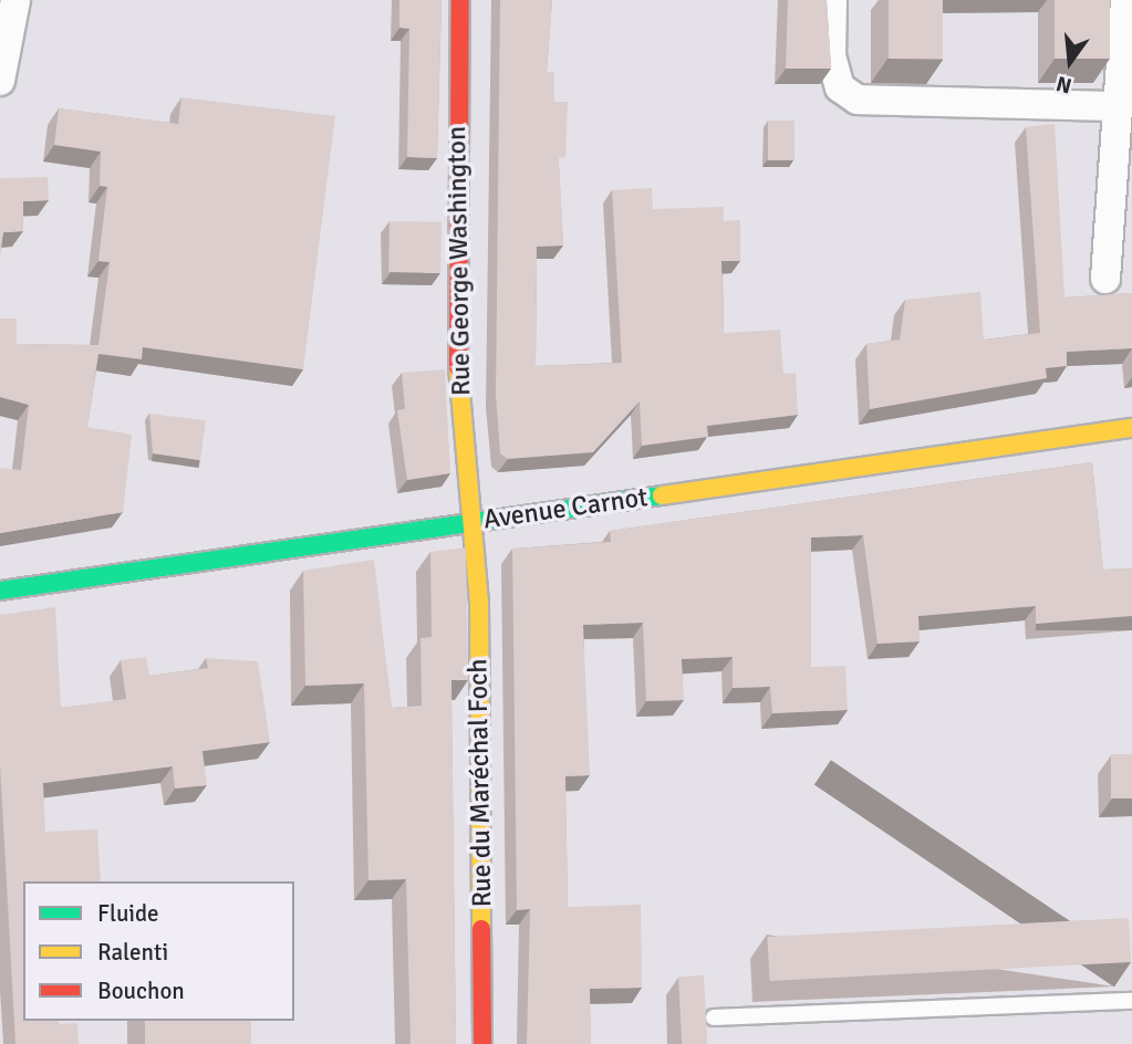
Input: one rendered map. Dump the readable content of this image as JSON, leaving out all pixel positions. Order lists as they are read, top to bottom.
{
  "streets": {
    "street": ["Rue George Washington", "Avenue Carnot", "Rue du Maréchal Foch"]
  },
  "crossings": [
    ["Rue George Washington", "Avenue Carnot"],
    ["Rue George Washington", "Rue du Maréchal Foch"],
    ["Avenue Carnot", "Rue du Maréchal Foch"]
  ],
  "legend": ["Fluide", "Ralenti", "Bouchon"],
  "north": "bottom"
}
